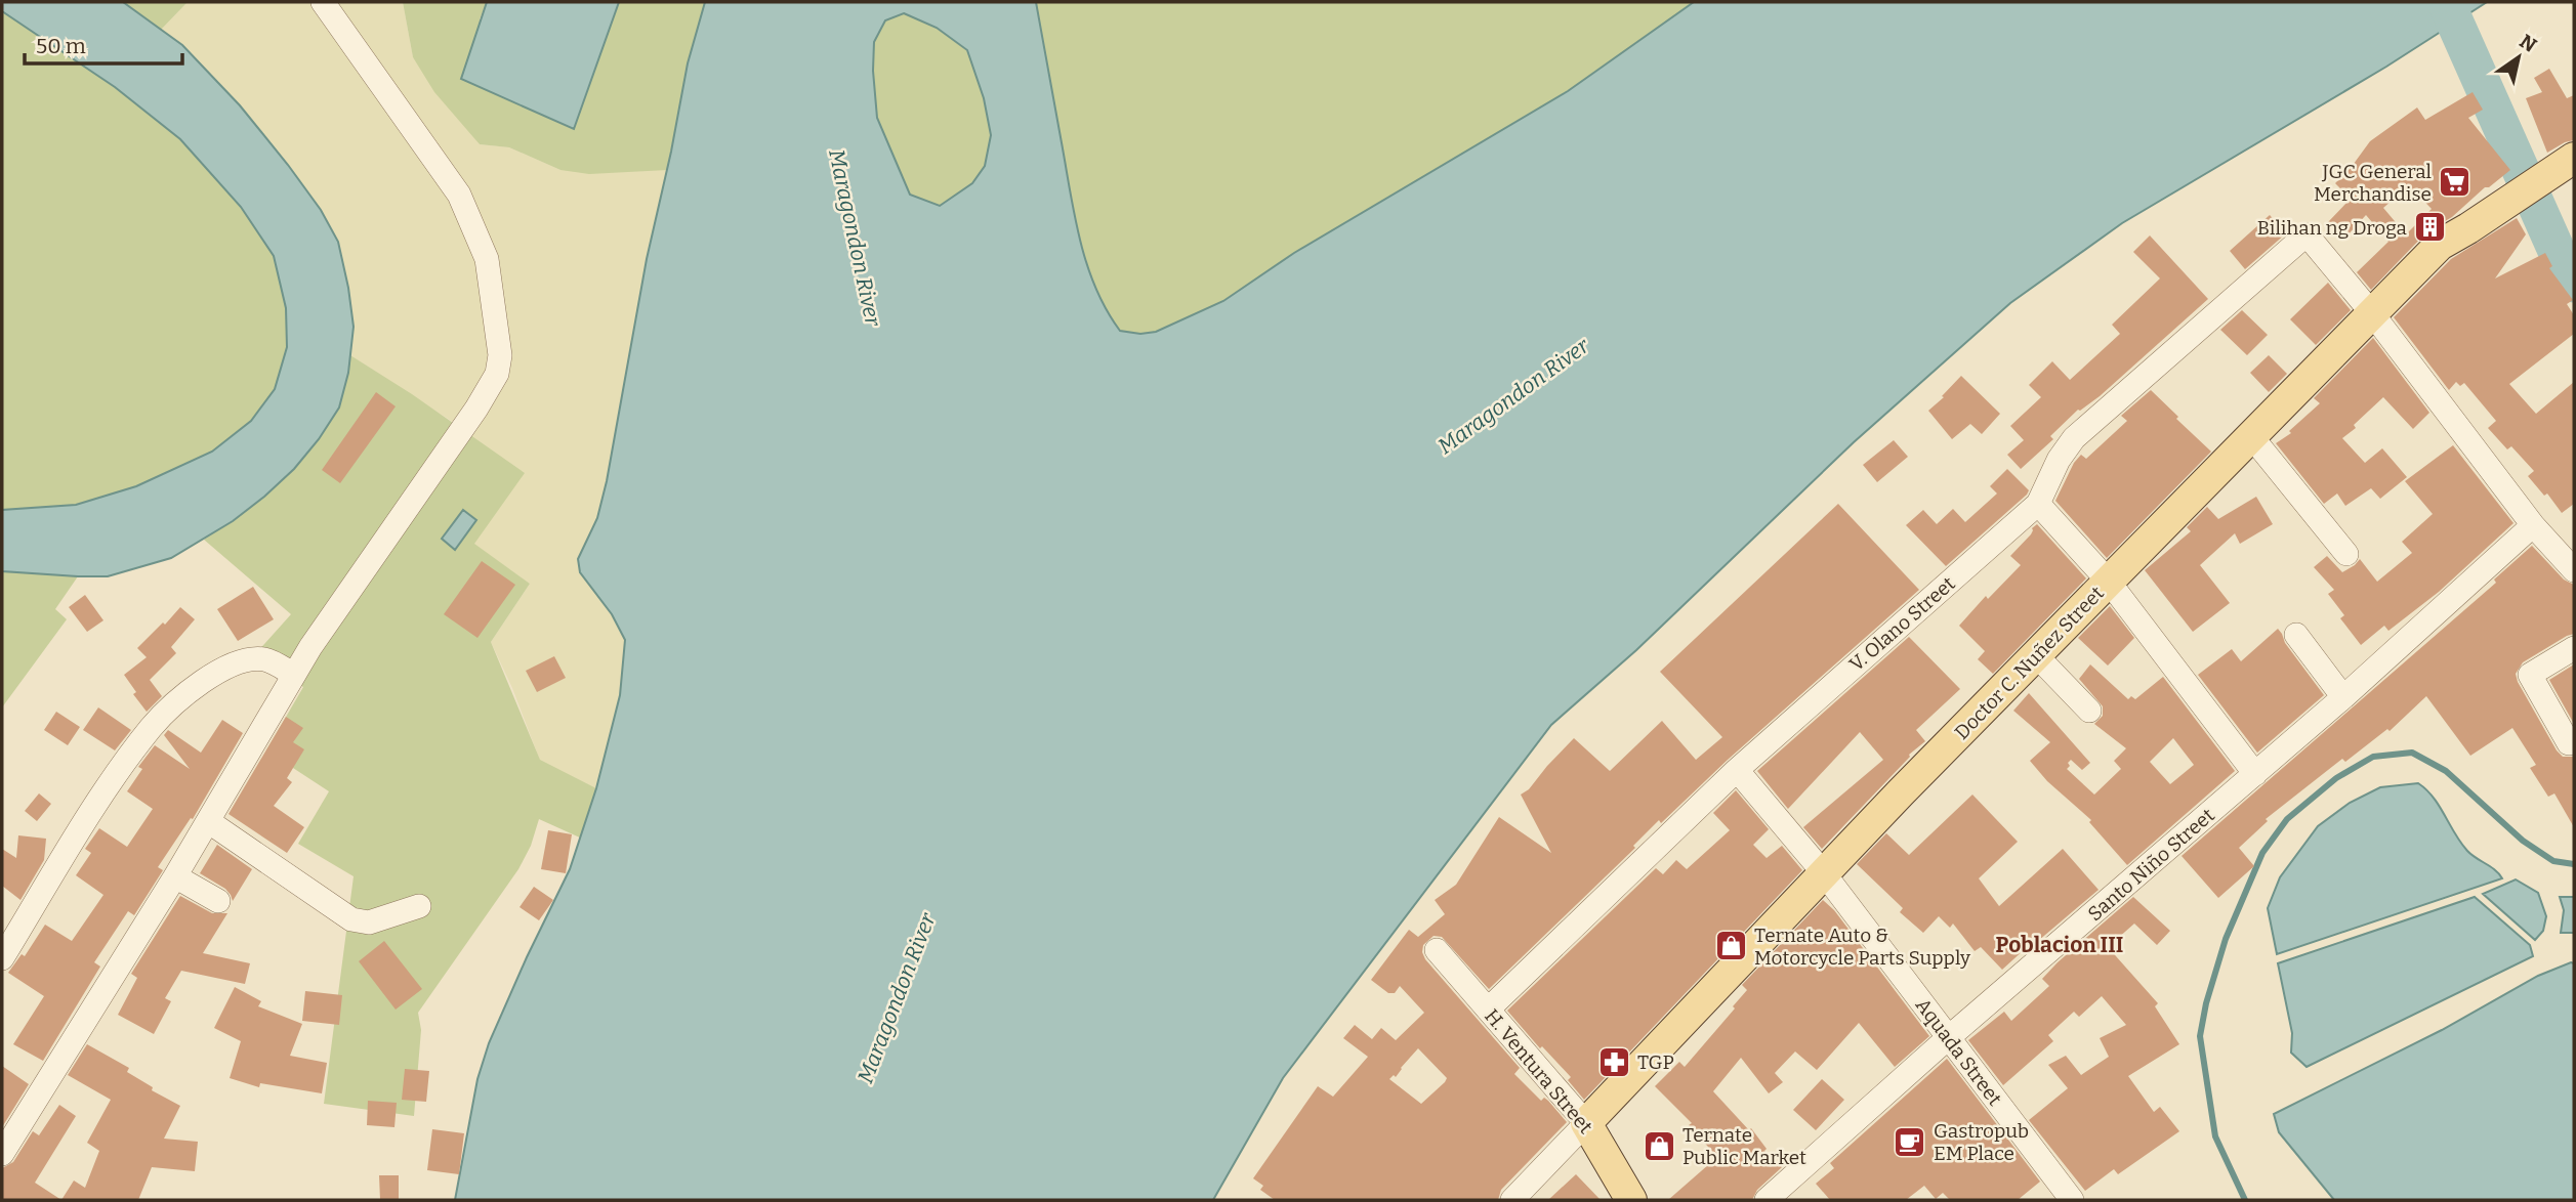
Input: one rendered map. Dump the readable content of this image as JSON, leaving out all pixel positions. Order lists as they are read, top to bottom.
{
  "streets": {
    "main road": ["Doctor C. Nuñez Street", "H. Ventura Street"],
    "street": ["V. Olano Street", "Santo Niño Street", "Aquada Street"]
  },
  "crossings": [
    ["V. Olano Street", "Doctor C. Nuñez Street"],
    ["V. Olano Street", "Aquada Street"],
    ["V. Olano Street", "H. Ventura Street"],
    ["Doctor C. Nuñez Street", "Aquada Street"],
    ["Doctor C. Nuñez Street", "H. Ventura Street"],
    ["Santo Niño Street", "Aquada Street"]
  ],
  "districts": ["Poblacion III"],
  "water": ["Maragondon River"],
  "places": {
    "supermarket": ["JGC General Merchandise"],
    "building": ["Bilihan ng Droga"],
    "shop": ["Ternate Auto & Motorcycle Parts Supply", "Ternate Public Market"],
    "pharmacy": ["TGP"],
    "cafe": ["Gastropub EM Place"]
  },
  "scale_bar": "50 m",
  "north": "top right"
}
